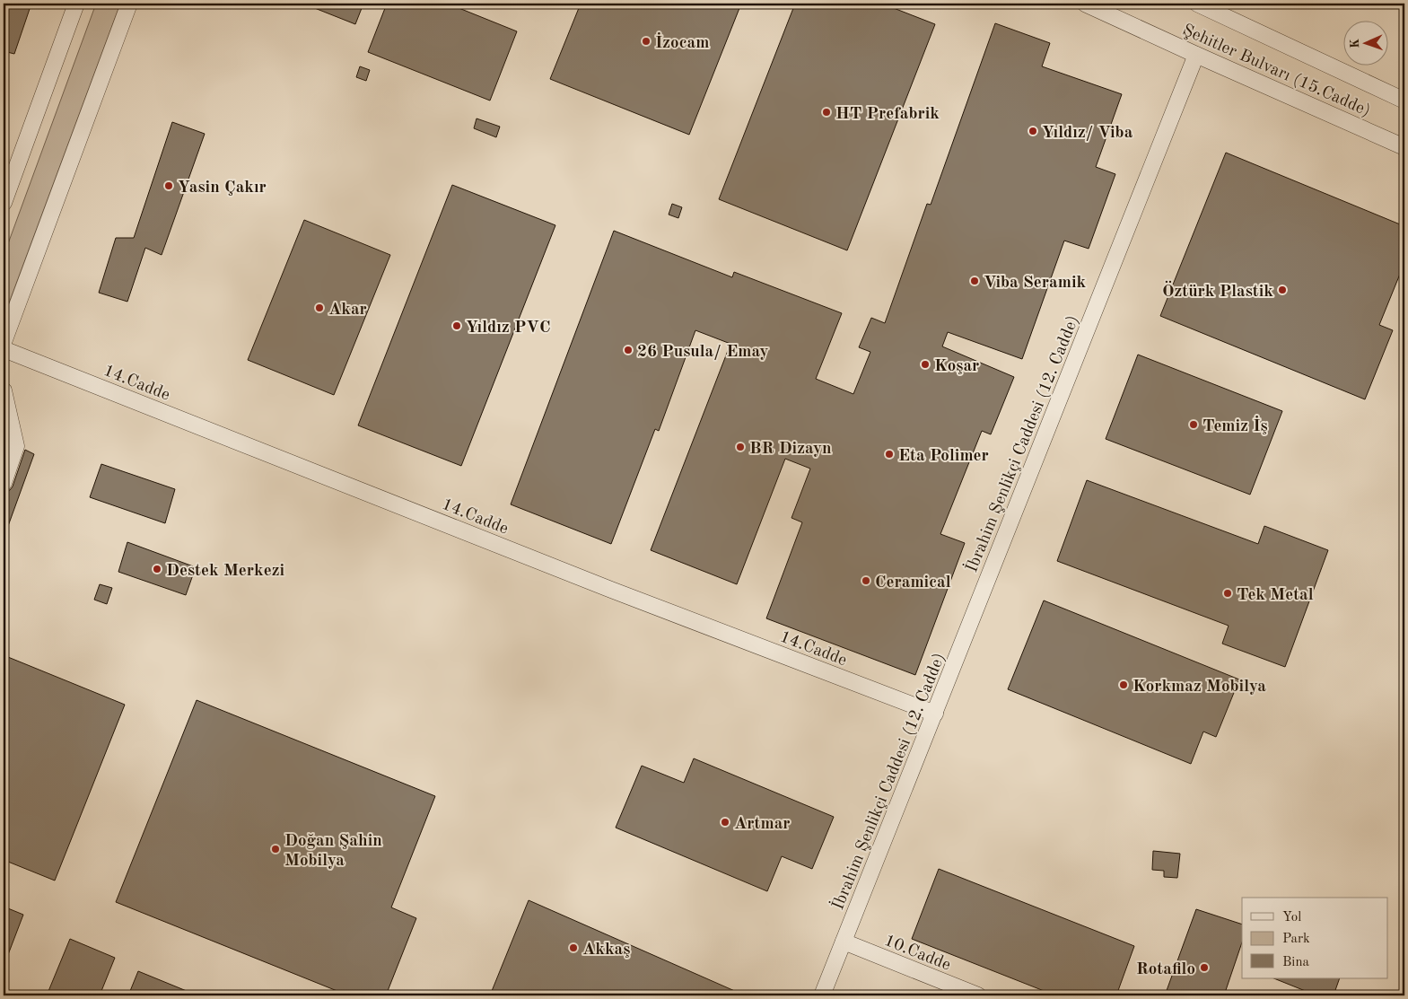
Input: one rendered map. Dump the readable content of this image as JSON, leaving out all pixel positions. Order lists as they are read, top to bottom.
{
  "streets": {
    "street": [
      "Şehitler Bulvarı (15.Cadde)",
      "14.Cadde",
      "İbrahim Şenlikçi Caddesi (12. Cadde)",
      "10.Cadde"
    ]
  },
  "crossings": [
    ["Şehitler Bulvarı (15.Cadde)", "İbrahim Şenlikçi Caddesi (12. Cadde)"],
    ["14.Cadde", "İbrahim Şenlikçi Caddesi (12. Cadde)"],
    ["İbrahim Şenlikçi Caddesi (12. Cadde)", "10.Cadde"]
  ],
  "places": [
    "İzocam",
    "HT Prefabrik",
    "Yıldız/ Viba",
    "Yasin Çakır",
    "Viba Seramik",
    "Öztürk Plastik",
    "Akar",
    "Yıldız PVC",
    "26 Pusula/ Emay",
    "Koşar",
    "Temiz İş",
    "BR Dizayn",
    "Eta Polimer",
    "Destek Merkezi",
    "Ceramical",
    "Tek Metal",
    "Korkmaz Mobilya",
    "Artmar",
    "Doğan Şahin Mobilya",
    "Akkaş",
    "Rotafilo"
  ],
  "legend": ["Yol", "Park", "Bina"],
  "north": "left"
}
